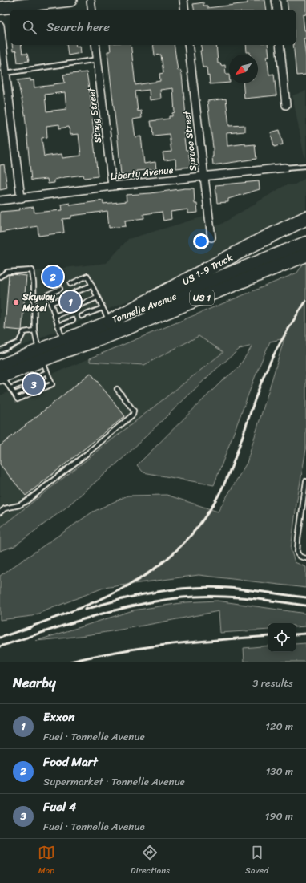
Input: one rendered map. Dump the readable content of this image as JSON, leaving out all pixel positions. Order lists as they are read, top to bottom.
{
  "streets": {
    "highway": ["US 1-9 Truck", "US 1", "Tonnelle Avenue"],
    "street": ["Stagg Street", "Spruce Street", "Liberty Avenue"]
  },
  "crossings": [
    ["Stagg Street", "Liberty Avenue"],
    ["Spruce Street", "Liberty Avenue"],
    ["US 1-9 Truck", "Tonnelle Avenue"]
  ],
  "places": ["Skyway Motel"],
  "north": "bottom left",
  "page": {
    "search": "Search here",
    "pins": ["2", "1", "3"],
    "heading": ["Nearby", "3 results"],
    "list": [
      {
        "mark": "1",
        "name": "Exxon",
        "note": "Fuel · Tonnelle Avenue",
        "value": "120 m"
      },
      {
        "mark": "2",
        "name": "Food Mart",
        "note": "Supermarket · Tonnelle Avenue",
        "value": "130 m"
      },
      {
        "mark": "3",
        "name": "Fuel 4",
        "note": "Fuel · Tonnelle Avenue",
        "value": "190 m"
      }
    ],
    "nav": ["Map", "Directions", "Saved"]
  }
}
